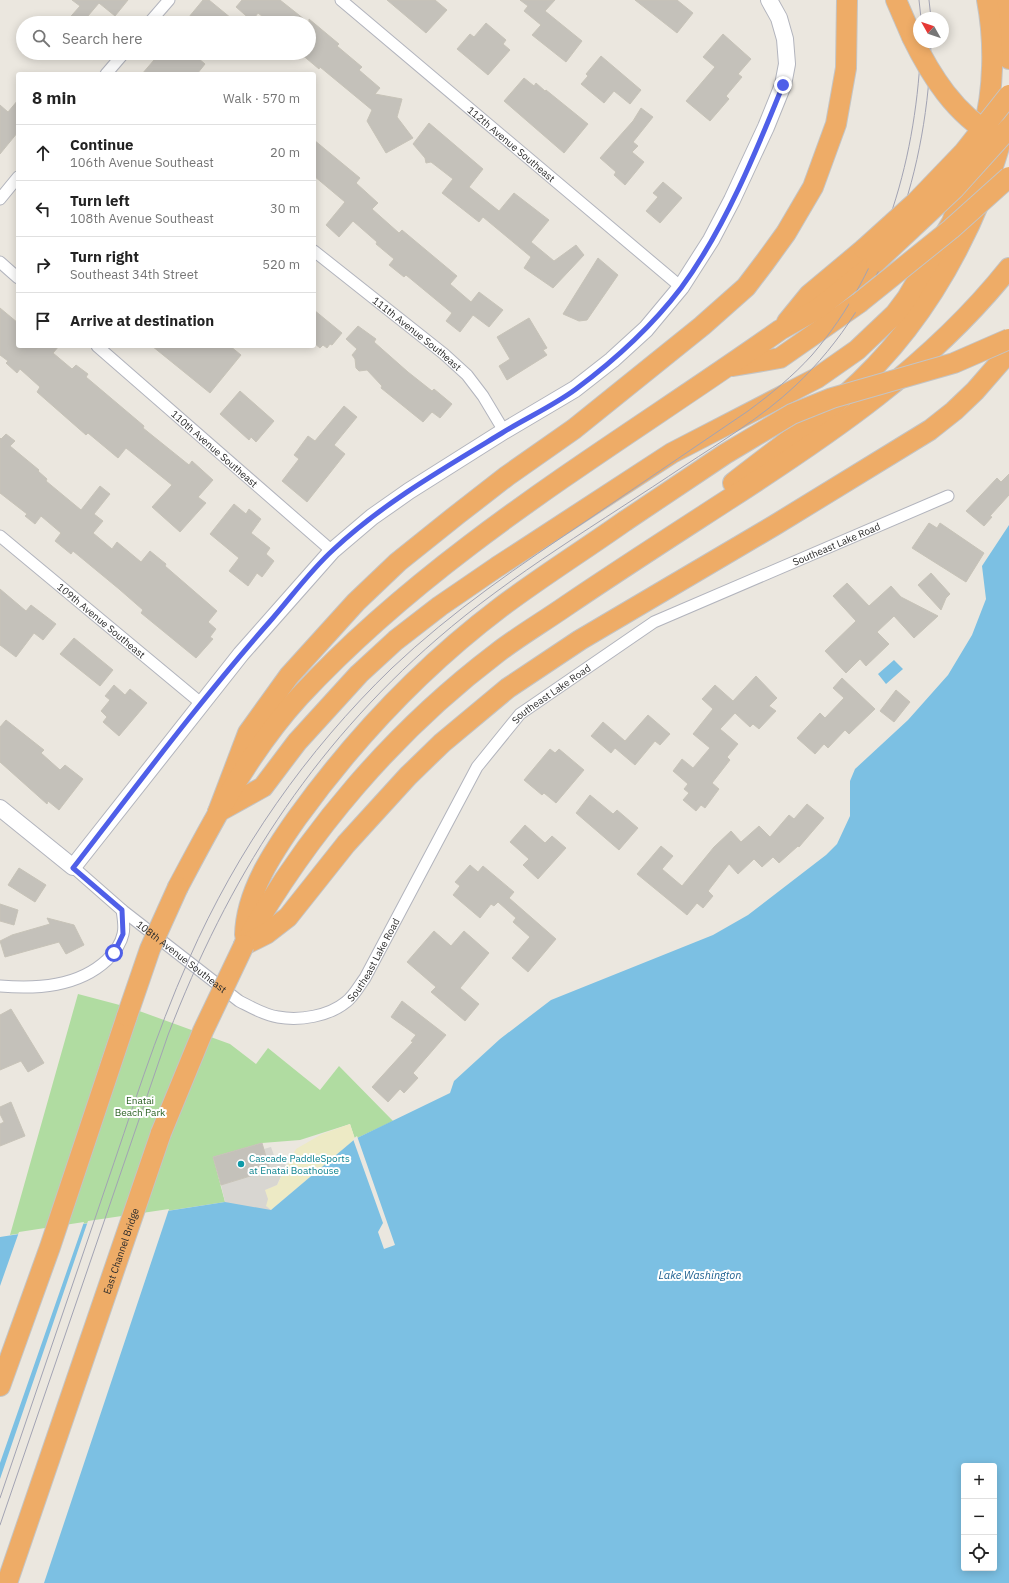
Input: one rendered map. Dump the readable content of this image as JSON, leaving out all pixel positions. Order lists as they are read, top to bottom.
{
  "streets": {
    "highway": ["East Channel Bridge"],
    "street": [
      "112th Avenue Southeast",
      "111th Avenue Southeast",
      "110th Avenue Southeast",
      "Southeast Lake Road",
      "109th Avenue Southeast",
      "108th Avenue Southeast"
    ]
  },
  "crossings": [
    ["Southeast Lake Road", "108th Avenue Southeast"]
  ],
  "water": ["Lake Washington"],
  "parks": ["Enatai Beach Park"],
  "places": ["Cascade PaddleSports at Enatai Boathouse"],
  "north": "top left",
  "page": {
    "search": "Search here",
    "heading": ["8 min", "Walk · 570 m"],
    "list": [
      ["Continue", "106th Avenue Southeast", "20 m"],
      ["Turn left", "108th Avenue Southeast", "30 m"],
      ["Turn right", "Southeast 34th Street", "520 m"],
      "Arrive at destination"
    ],
    "map_buttons": ["+", "−"]
  }
}
